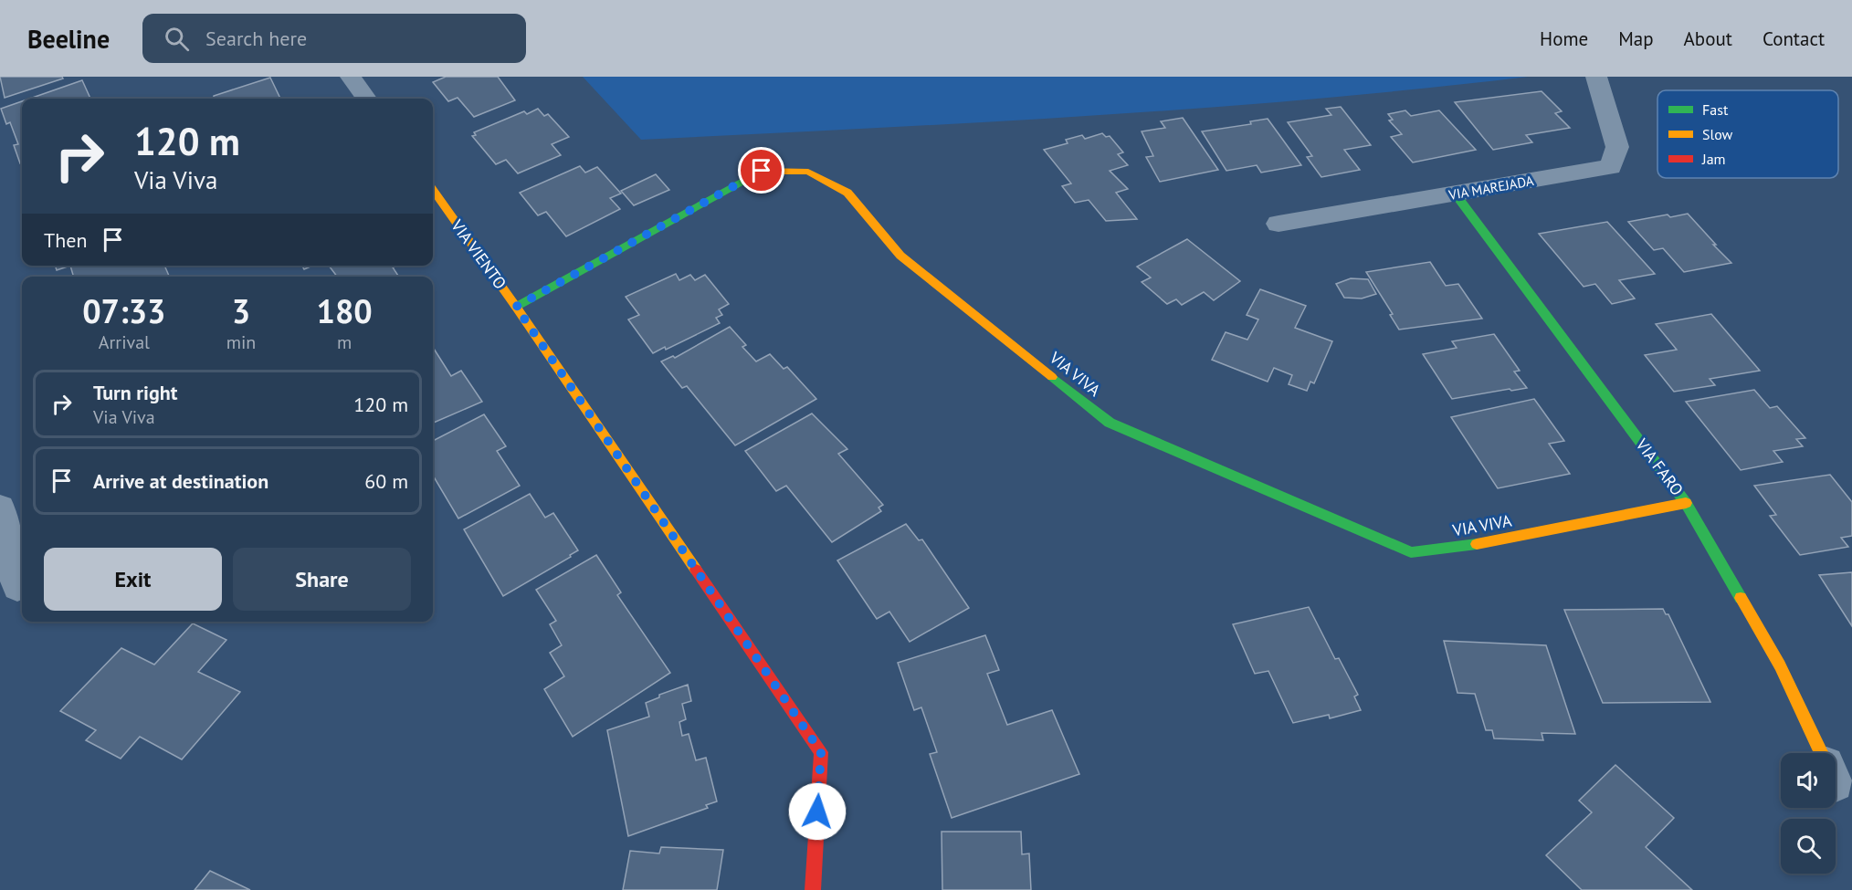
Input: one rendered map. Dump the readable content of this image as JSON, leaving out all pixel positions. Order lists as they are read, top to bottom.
{
  "streets": {
    "street": [
      "VIA MAREJADA",
      "VIA VIENTO",
      "VIA VIVA",
      "VIA FARO"
    ]
  },
  "crossings": [
    ["VIA MAREJADA", "VIA FARO"],
    ["VIA VIENTO", "VIA VIVA"],
    ["VIA VIVA", "VIA FARO"]
  ],
  "legend": ["Fast", "Slow", "Jam"],
  "page": {
    "header": "Beeline",
    "search": "Search here",
    "nav": [
      "Home",
      "Map",
      "About",
      "Contact"
    ],
    "turn": ["120 m", "Via Viva"],
    "then": "Then",
    "eta": [
      "07:33",
      "Arrival",
      "3",
      "min",
      "180",
      "m"
    ],
    "list": [
      {
        "name": "Turn right",
        "note": "Via Viva",
        "value": "120 m"
      },
      {
        "name": "Arrive at destination",
        "value": "60 m"
      }
    ],
    "buttons": ["Exit", "Share"]
  }
}
